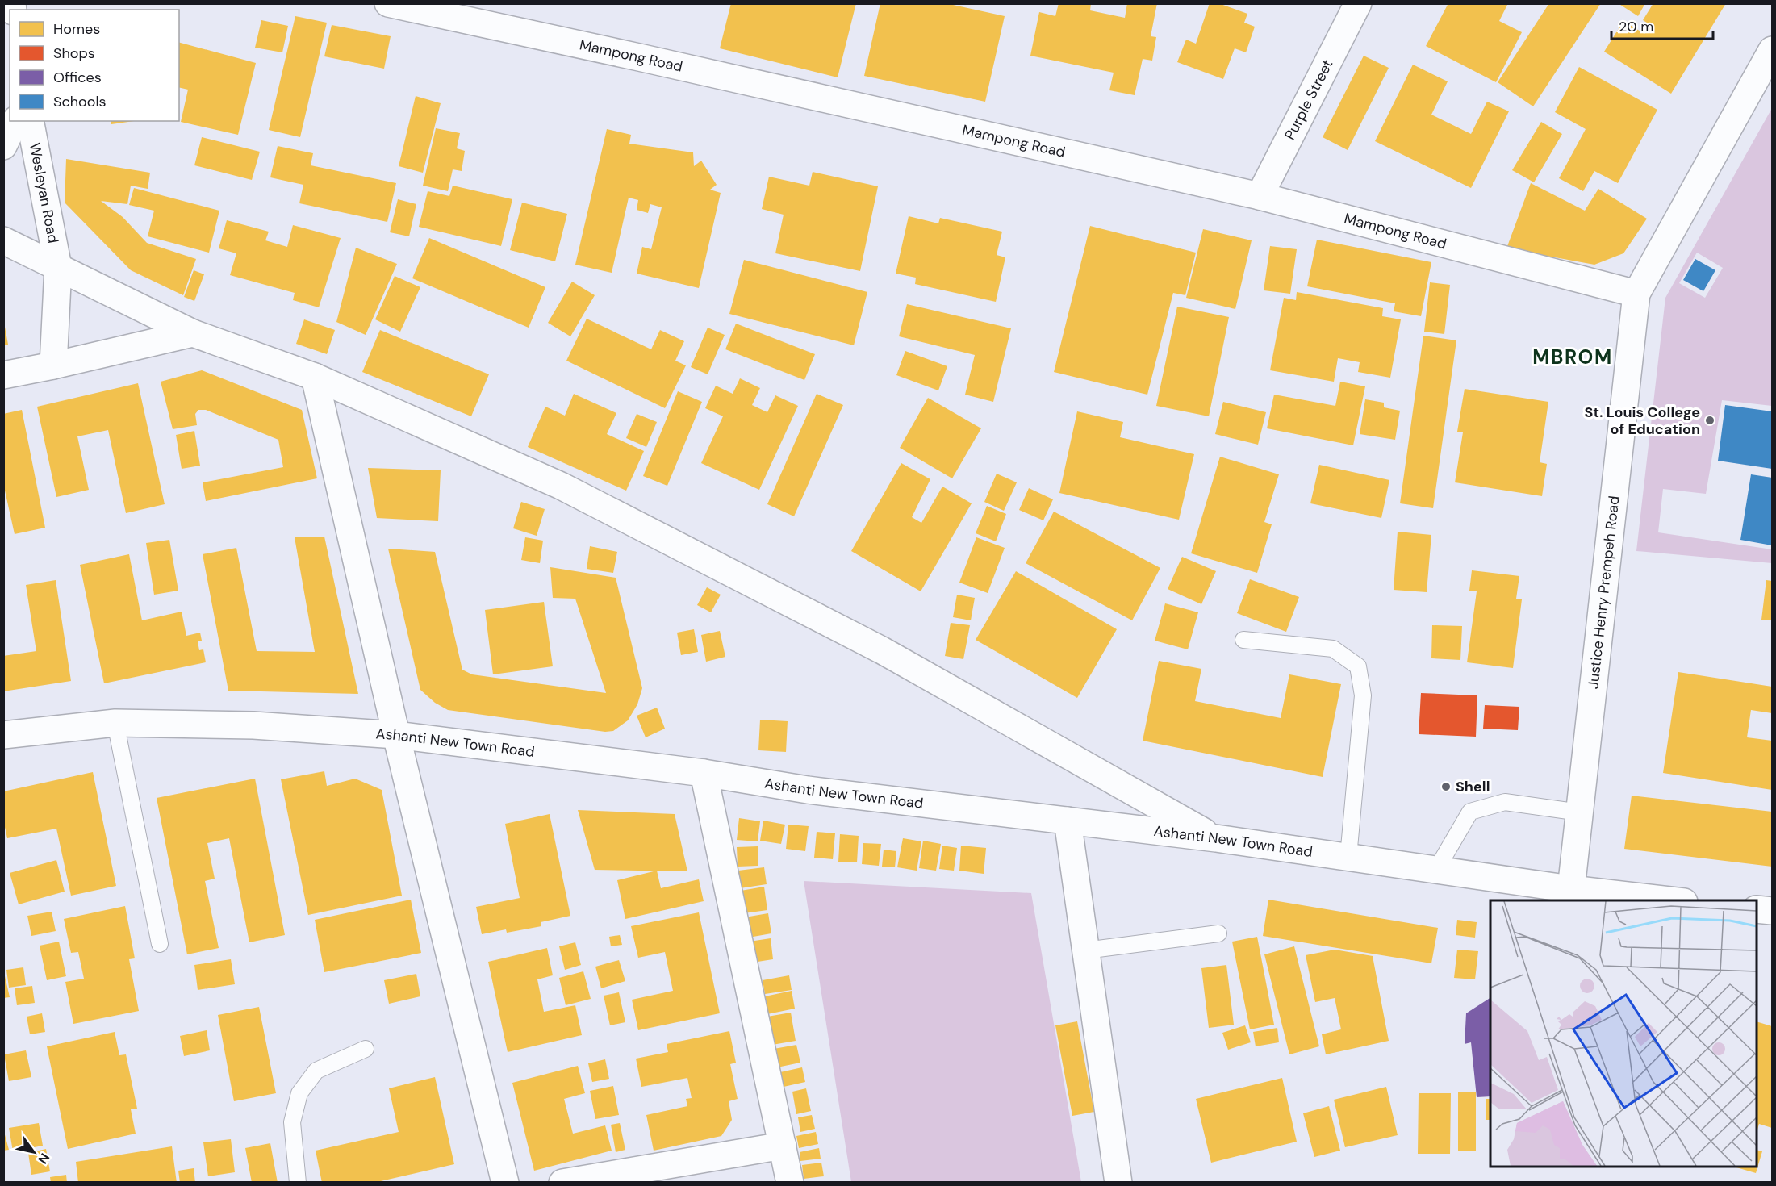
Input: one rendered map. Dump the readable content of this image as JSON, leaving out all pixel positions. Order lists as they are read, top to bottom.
{
  "streets": {
    "street": [
      "Mampong Road",
      "Purple Street",
      "Wesleyan Road",
      "Justice Henry Prempeh Road",
      "Ashanti New Town Road"
    ]
  },
  "crossings": [
    ["Mampong Road", "Purple Street"],
    ["Mampong Road", "Justice Henry Prempeh Road"],
    ["Justice Henry Prempeh Road", "Ashanti New Town Road"]
  ],
  "districts": ["MBROM"],
  "places": ["St. Louis College of Education", "Shell"],
  "legend": [
    "Homes",
    "Shops",
    "Offices",
    "Schools"
  ],
  "scale_bar": "20 m",
  "north": "bottom right"
}
